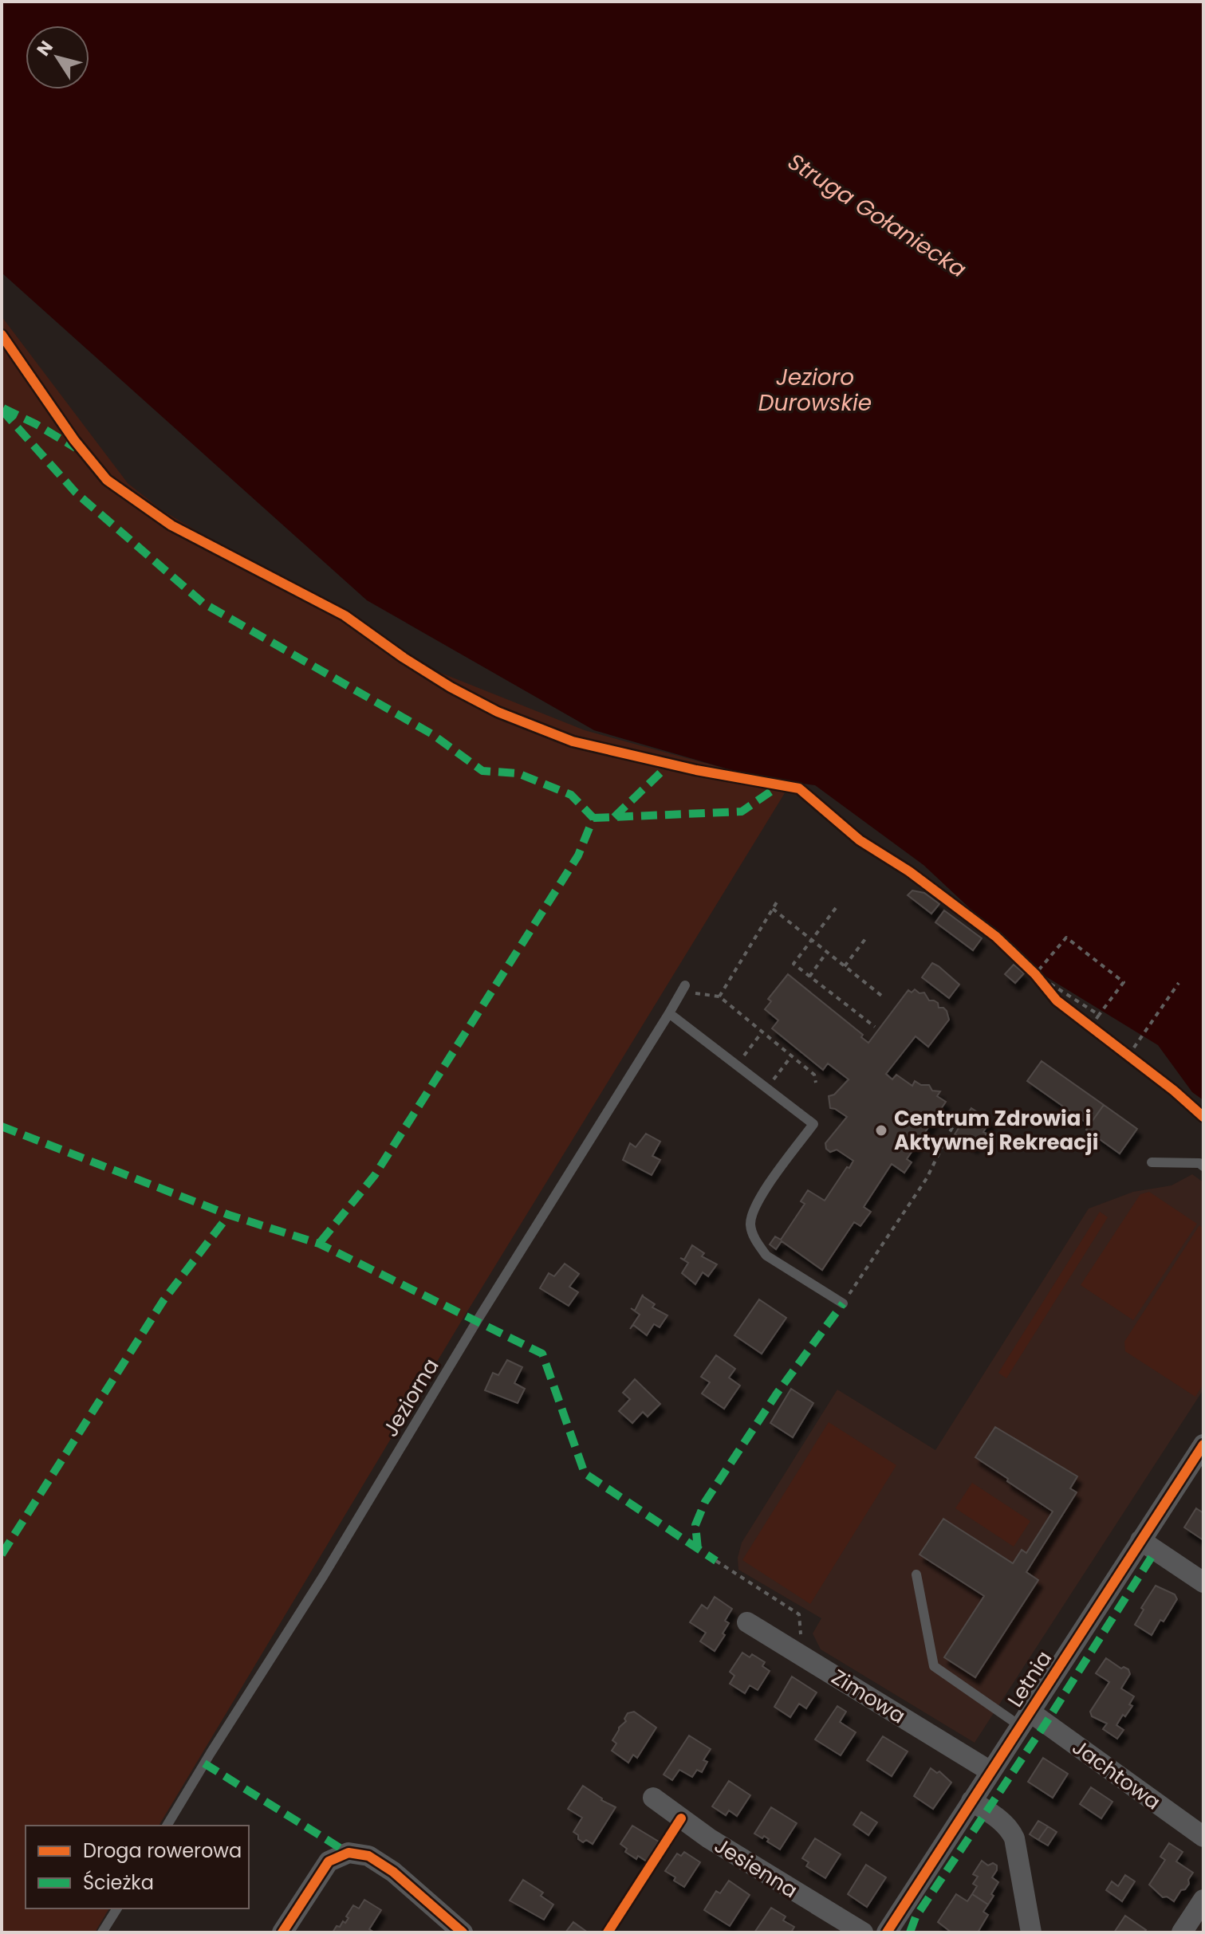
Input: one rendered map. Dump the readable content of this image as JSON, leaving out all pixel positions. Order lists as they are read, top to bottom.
{
  "streets": {
    "street": [
      "Letnia",
      "Zimowa",
      "Jachtowa",
      "Jesienna"
    ],
    "lane": ["Jeziorna"]
  },
  "crossings": [
    ["Letnia", "Zimowa"],
    ["Letnia", "Jachtowa"]
  ],
  "water": ["Struga Gołaniecka", "Jezioro Durowskie"],
  "places": ["Centrum Zdrowia i Aktywnej Rekreacji"],
  "legend": ["Droga rowerowa", "Ścieżka"],
  "north": "top left"
}
